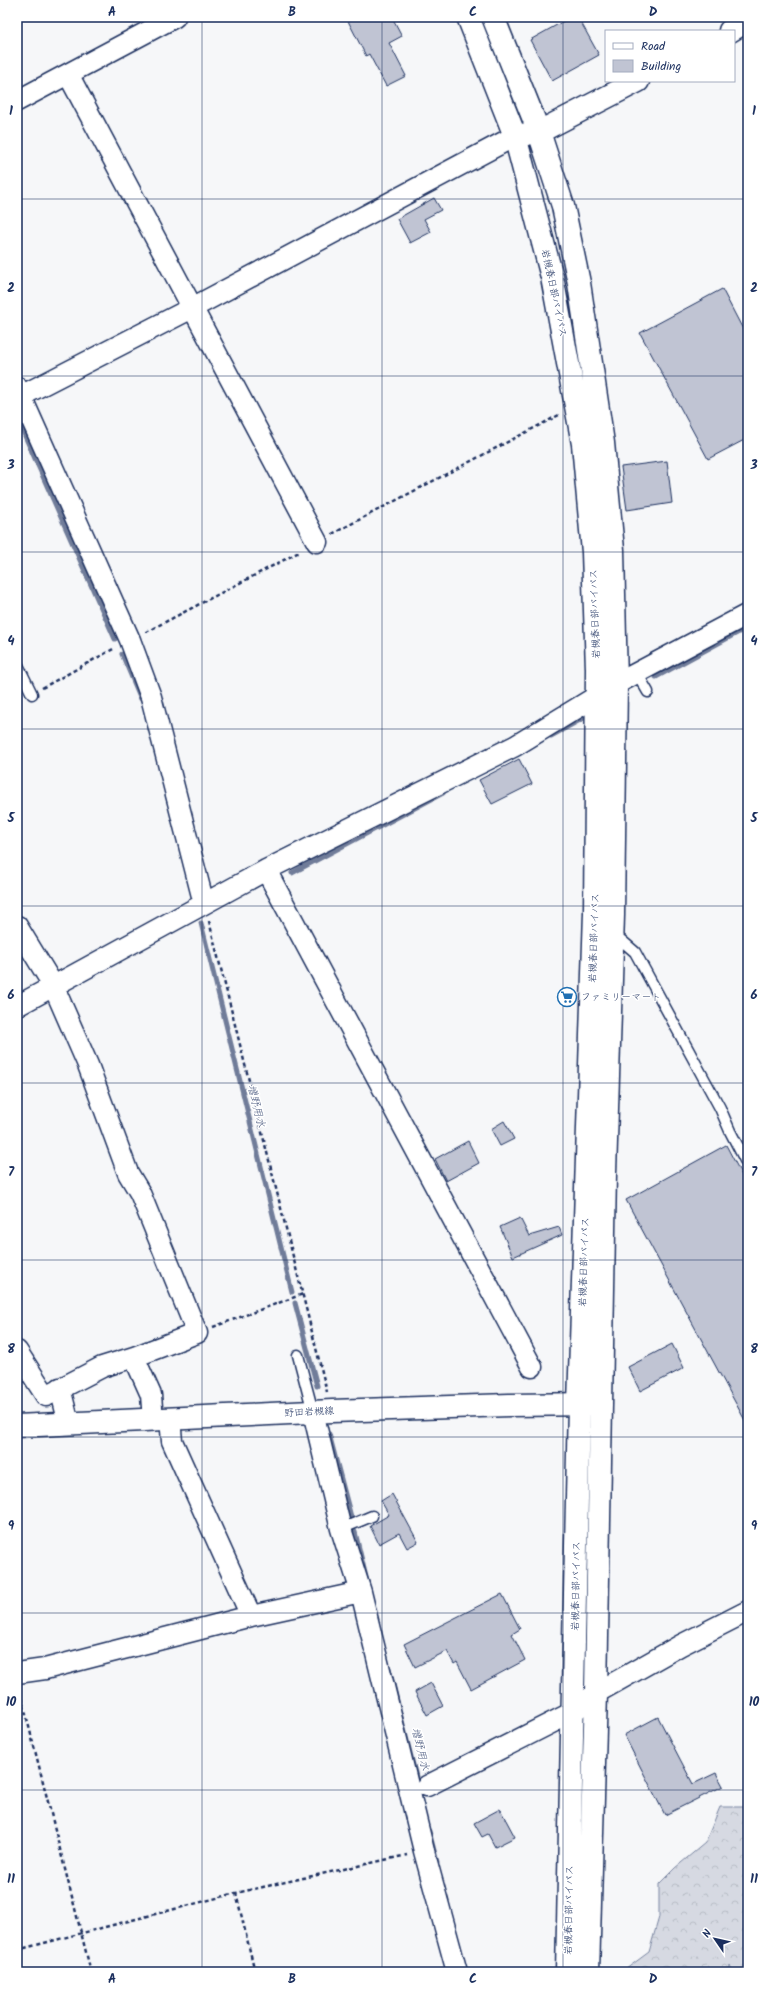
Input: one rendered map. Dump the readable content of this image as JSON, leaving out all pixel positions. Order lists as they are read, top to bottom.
{
  "streets": {
    "main road": ["岩槻春日部バイパス", "野田岩槻線"]
  },
  "crossings": [
    ["岩槻春日部バイパス", "野田岩槻線"]
  ],
  "water": ["増野用水"],
  "places": {
    "supermarket": ["ファミリーマート"]
  },
  "legend": ["Road", "Building"],
  "north": "top left",
  "grid": {
    "columns": [
      "A",
      "B",
      "C",
      "D"
    ],
    "rows": [
      "1",
      "2",
      "3",
      "4",
      "5",
      "6",
      "7",
      "8",
      "9",
      "10",
      "11"
    ]
  }
}
